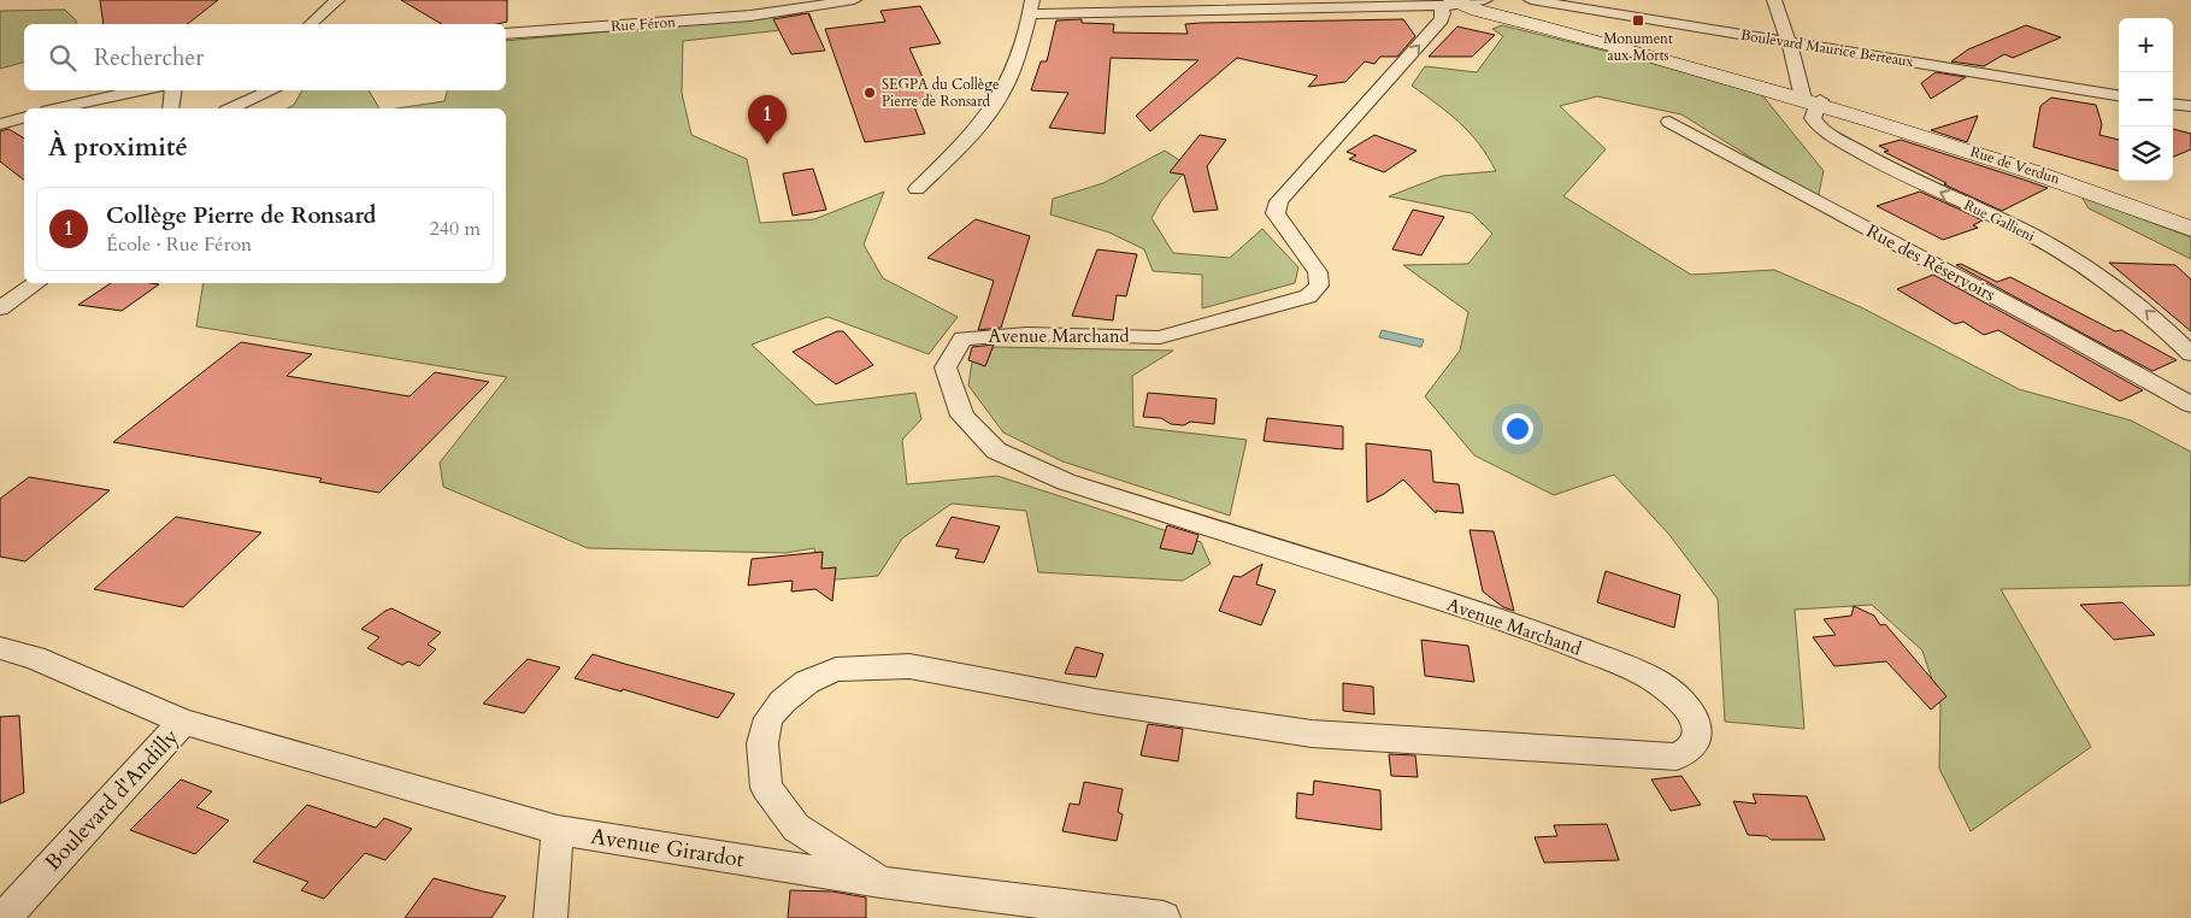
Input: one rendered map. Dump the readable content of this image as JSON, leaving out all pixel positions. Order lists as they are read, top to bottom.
{
  "streets": {
    "main road": ["Rue de Verdun"],
    "street": [
      "Rue Féron",
      "Boulevard Maurice Berteaux",
      "Rue Gallieni",
      "Rue des Réservoirs",
      "Avenue Marchand",
      "Boulevard d'Andilly",
      "Avenue Girardot"
    ]
  },
  "crossings": [
    ["Rue de Verdun", "Rue Gallieni"],
    ["Rue de Verdun", "Avenue Marchand"],
    ["Avenue Marchand", "Avenue Girardot"],
    ["Boulevard d'Andilly", "Avenue Girardot"]
  ],
  "one_way": ["Rue Gallieni"],
  "places": {
    "transit": ["Monument aux Morts"],
    "other": ["SEGPA du Collège Pierre de Ronsard"]
  },
  "page": {
    "map_buttons": ["+", "−"],
    "search": "Rechercher",
    "pins": "1",
    "heading": "À proximité",
    "list": [
      {
        "mark": "1",
        "name": "Collège Pierre de Ronsard",
        "note": "École · Rue Féron",
        "value": "240 m"
      }
    ]
  }
}
